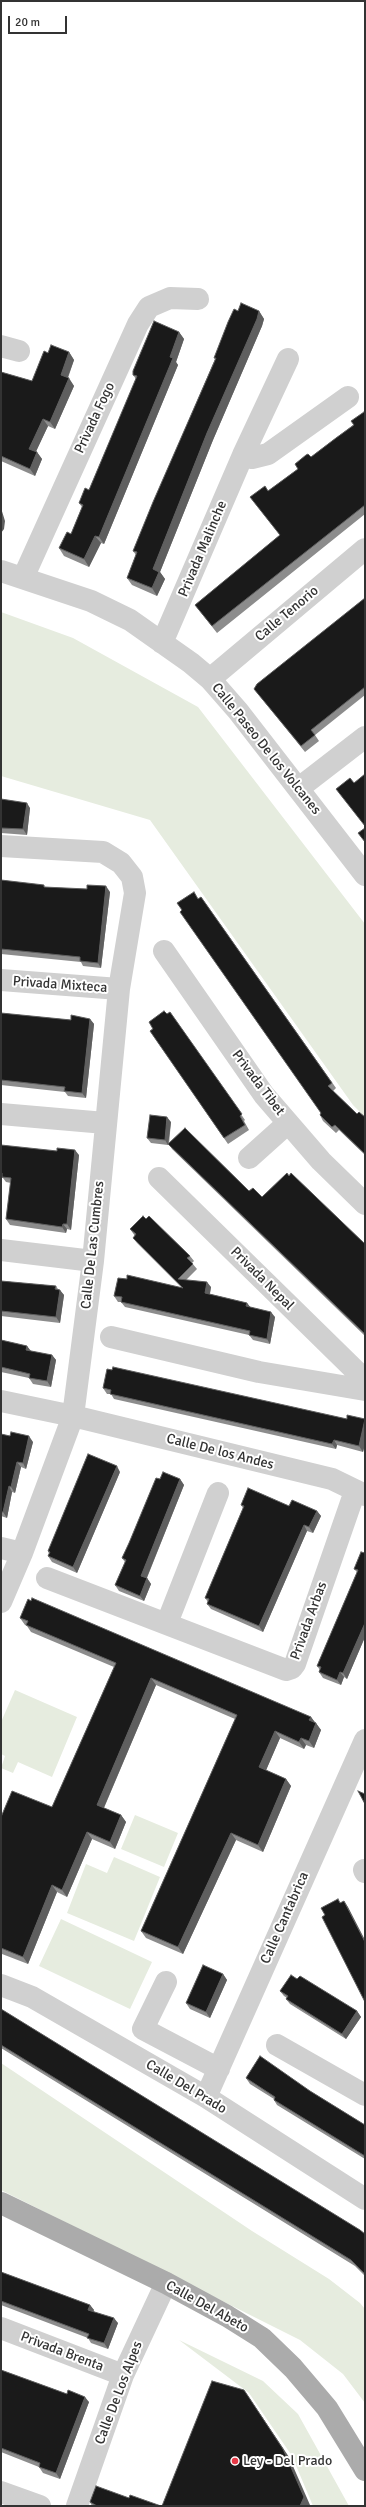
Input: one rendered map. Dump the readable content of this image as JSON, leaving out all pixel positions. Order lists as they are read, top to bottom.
{
  "streets": {
    "main road": ["Calle Del Abeto"],
    "street": [
      "Privada Fogo",
      "Privada Malinche",
      "Calle Tenorio",
      "Calle Paseo De los Volcanes",
      "Privada Mixteca",
      "Privada Tibet",
      "Calle De Las Cumbres",
      "Privada Nepal",
      "Calle De los Andes",
      "Privada Arbas",
      "Calle Cantabrica",
      "Calle Del Prado",
      "Privada Brenta",
      "Calle De Los Alpes"
    ]
  },
  "crossings": [
    ["Privada Fogo", "Calle Paseo De los Volcanes"],
    ["Privada Malinche", "Calle Paseo De los Volcanes"],
    ["Calle Tenorio", "Calle Paseo De los Volcanes"],
    ["Privada Mixteca", "Calle De Las Cumbres"],
    ["Calle De Las Cumbres", "Calle De los Andes"],
    ["Calle De los Andes", "Privada Arbas"],
    ["Calle Cantabrica", "Calle Del Prado"],
    ["Calle Del Abeto", "Calle De Los Alpes"],
    ["Privada Brenta", "Calle De Los Alpes"]
  ],
  "places": ["Ley - Del Prado"],
  "scale_bar": "20 m"
}
